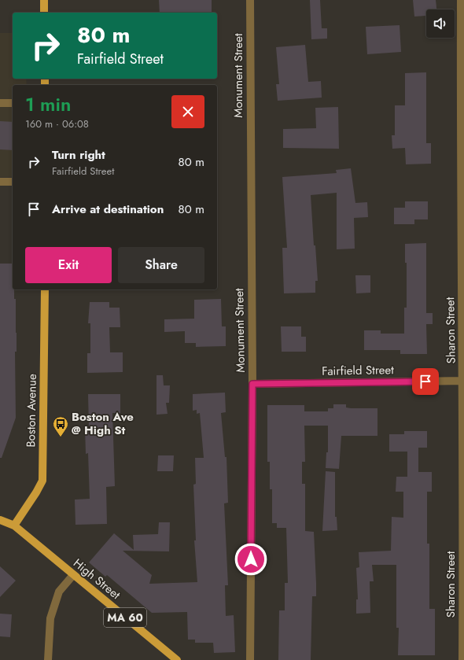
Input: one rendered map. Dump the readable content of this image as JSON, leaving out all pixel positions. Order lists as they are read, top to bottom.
{
  "streets": {
    "main road": ["Boston Avenue", "High Street", "MA 60"],
    "street": ["Monument Street", "Sharon Street", "Fairfield Street"]
  },
  "crossings": [
    ["Monument Street", "Fairfield Street"],
    ["Sharon Street", "Fairfield Street"],
    ["Boston Avenue", "High Street"]
  ],
  "places": {
    "bus stop": ["Boston Ave @ High St"]
  },
  "page": {
    "turn": ["80 m", "Fairfield Street"],
    "heading": ["1 min", "160 m · 06:08"],
    "list": [
      {
        "name": "Turn right",
        "note": "Fairfield Street",
        "value": "80 m"
      },
      {
        "name": "Arrive at destination",
        "value": "80 m"
      }
    ],
    "buttons": ["Exit", "Share"]
  }
}
